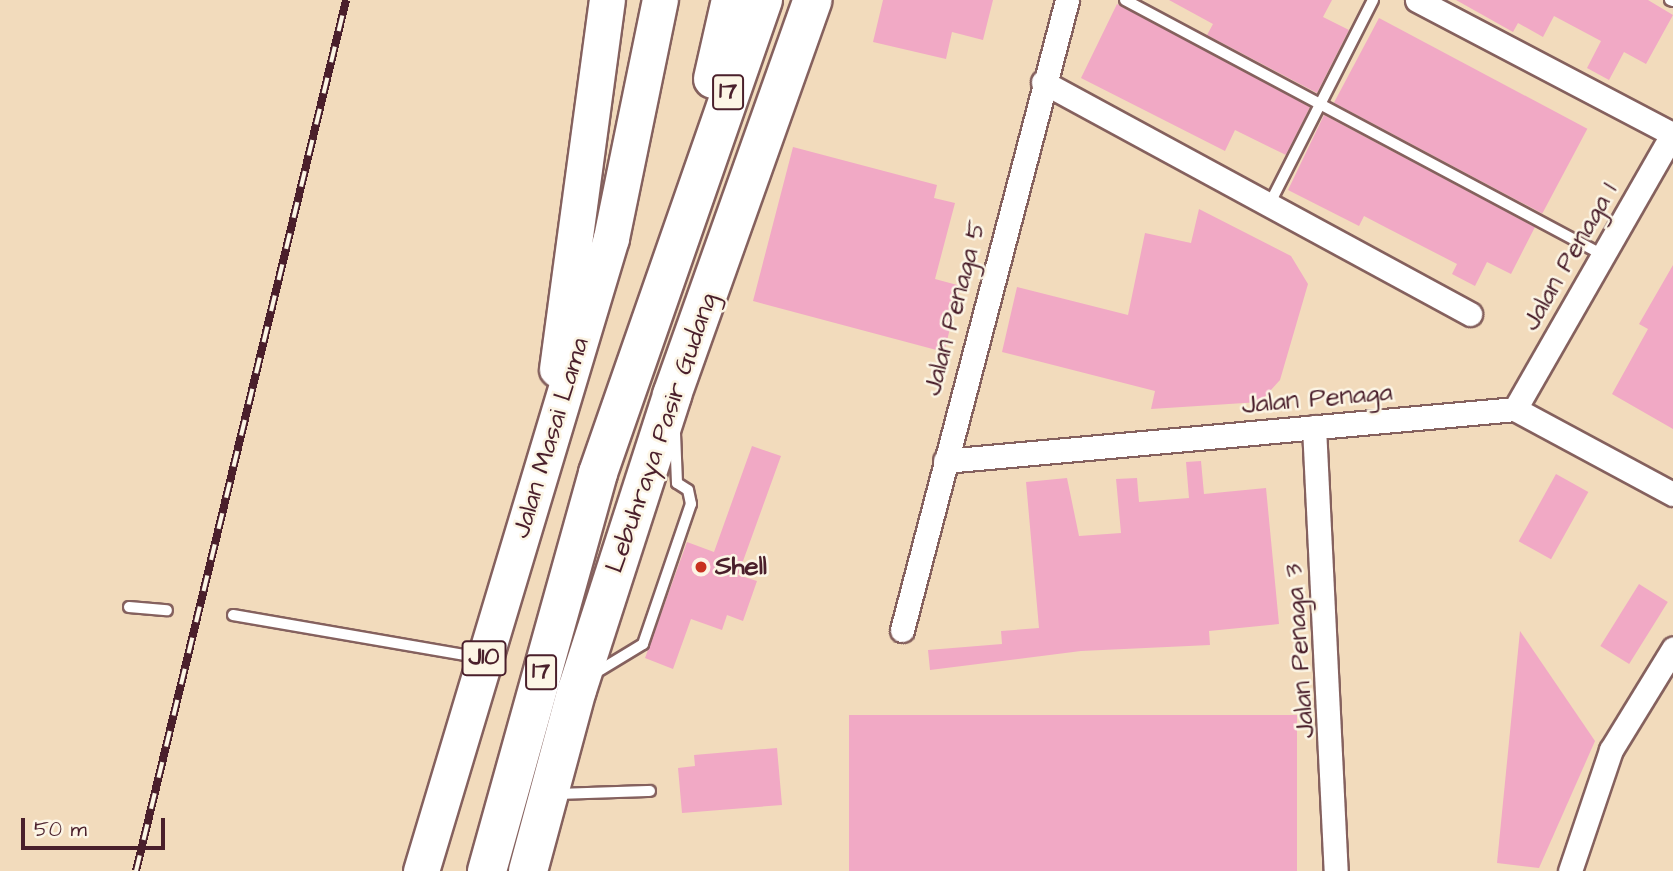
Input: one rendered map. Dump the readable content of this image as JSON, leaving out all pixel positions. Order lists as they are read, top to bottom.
{
  "streets": {
    "highway": ["17", "Lebuhraya Pasir Gudang"],
    "main road": ["Jalan Masai Lama", "J10"],
    "street": [
      "Jalan Penaga 1",
      "Jalan Penaga 5",
      "Jalan Penaga",
      "Jalan Penaga 3"
    ]
  },
  "crossings": [
    ["Jalan Penaga 1", "Jalan Penaga"],
    ["Jalan Penaga 5", "Jalan Penaga"],
    ["Jalan Penaga", "Jalan Penaga 3"]
  ],
  "places": ["Shell"],
  "scale_bar": "50 m"
}
